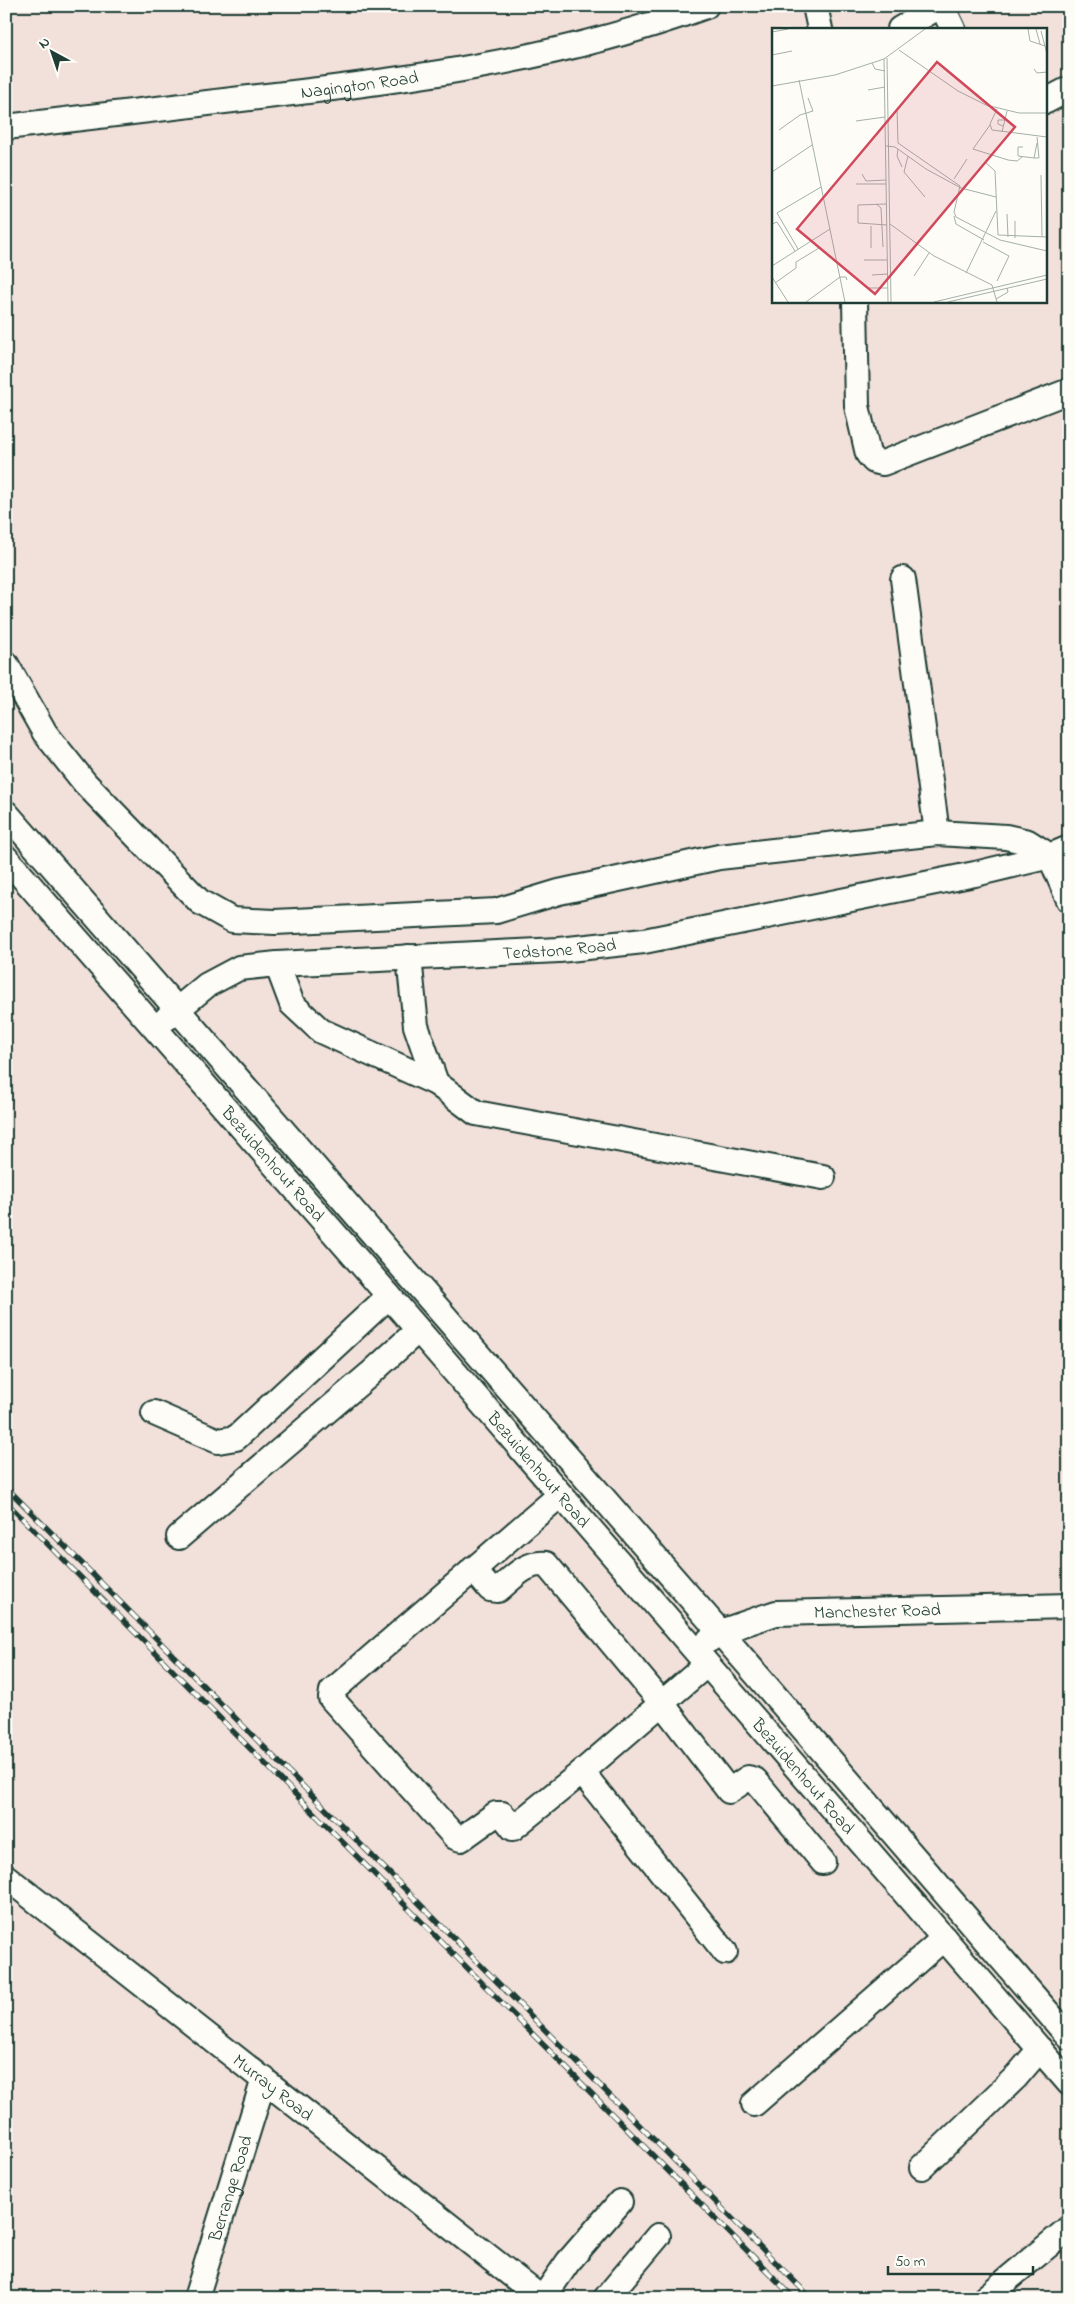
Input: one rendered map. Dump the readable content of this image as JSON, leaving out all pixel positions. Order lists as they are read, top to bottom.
{
  "streets": {
    "street": [
      "Nagington Road",
      "Tedstone Road",
      "Bezuidenhout Road",
      "Manchester Road",
      "Murray Road",
      "Berrange Road"
    ]
  },
  "crossings": [
    ["Tedstone Road", "Bezuidenhout Road"],
    ["Bezuidenhout Road", "Manchester Road"],
    ["Murray Road", "Berrange Road"]
  ],
  "scale_bar": "50 m",
  "north": "top left"
}
